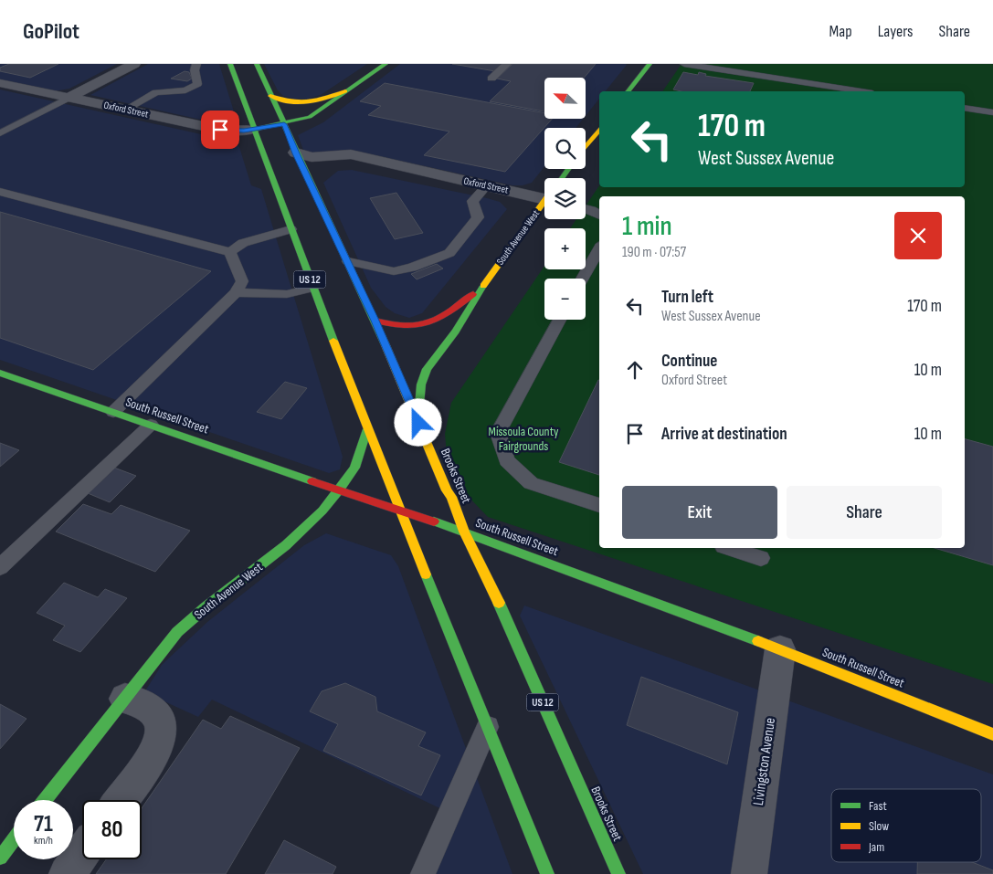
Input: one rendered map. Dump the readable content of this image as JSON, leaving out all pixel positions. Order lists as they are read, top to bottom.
{
  "streets": {
    "main road": [
      "South Avenue West",
      "US 12",
      "South Russell Street",
      "Brooks Street"
    ],
    "street": ["Oxford Street", "Livingston Avenue"]
  },
  "crossings": [
    ["Oxford Street", "US 12"],
    ["Oxford Street", "Brooks Street"],
    ["South Avenue West", "US 12"],
    ["South Avenue West", "South Russell Street"],
    ["US 12", "South Russell Street"],
    ["South Russell Street", "Brooks Street"],
    ["South Russell Street", "Livingston Avenue"]
  ],
  "parks": ["Missoula County Fairgrounds"],
  "legend": ["Fast", "Slow", "Jam"],
  "north": "top left",
  "page": {
    "header": "GoPilot",
    "nav": ["Map", "Layers", "Share"],
    "map_buttons": ["+", "−"],
    "turn": ["170 m", "West Sussex Avenue"],
    "heading": ["1 min", "190 m · 07:57"],
    "list": [
      {
        "name": "Turn left",
        "note": "West Sussex Avenue",
        "value": "170 m"
      },
      {
        "name": "Continue",
        "note": "Oxford Street",
        "value": "10 m"
      },
      {
        "name": "Arrive at destination",
        "value": "10 m"
      }
    ],
    "buttons": ["Exit", "Share"],
    "speed": "71 km/h",
    "limit": "80"
  }
}
